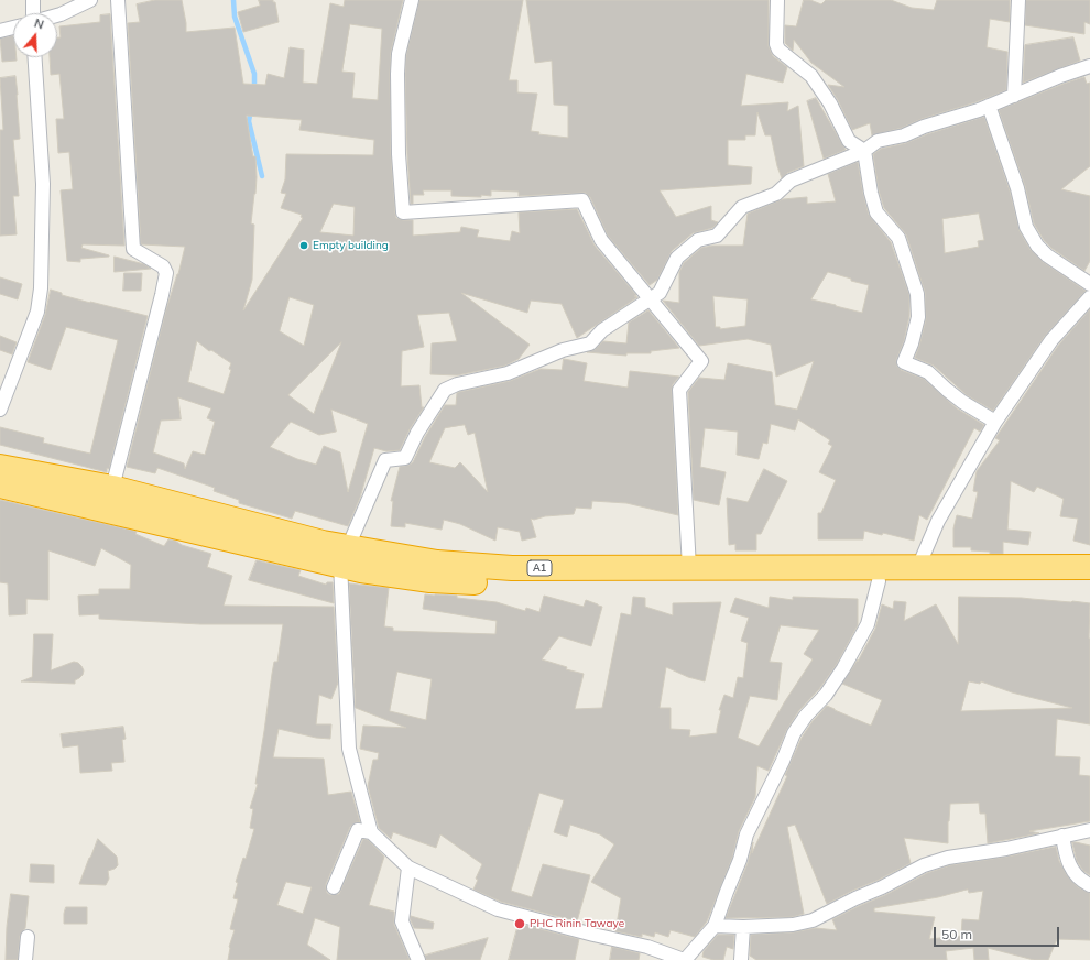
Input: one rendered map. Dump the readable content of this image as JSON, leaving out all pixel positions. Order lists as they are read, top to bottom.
{
  "streets": {
    "highway": ["A1"]
  },
  "places": ["Empty building", "PHC Rinin Tawaye"],
  "scale_bar": "50 m",
  "north": "top"
}
